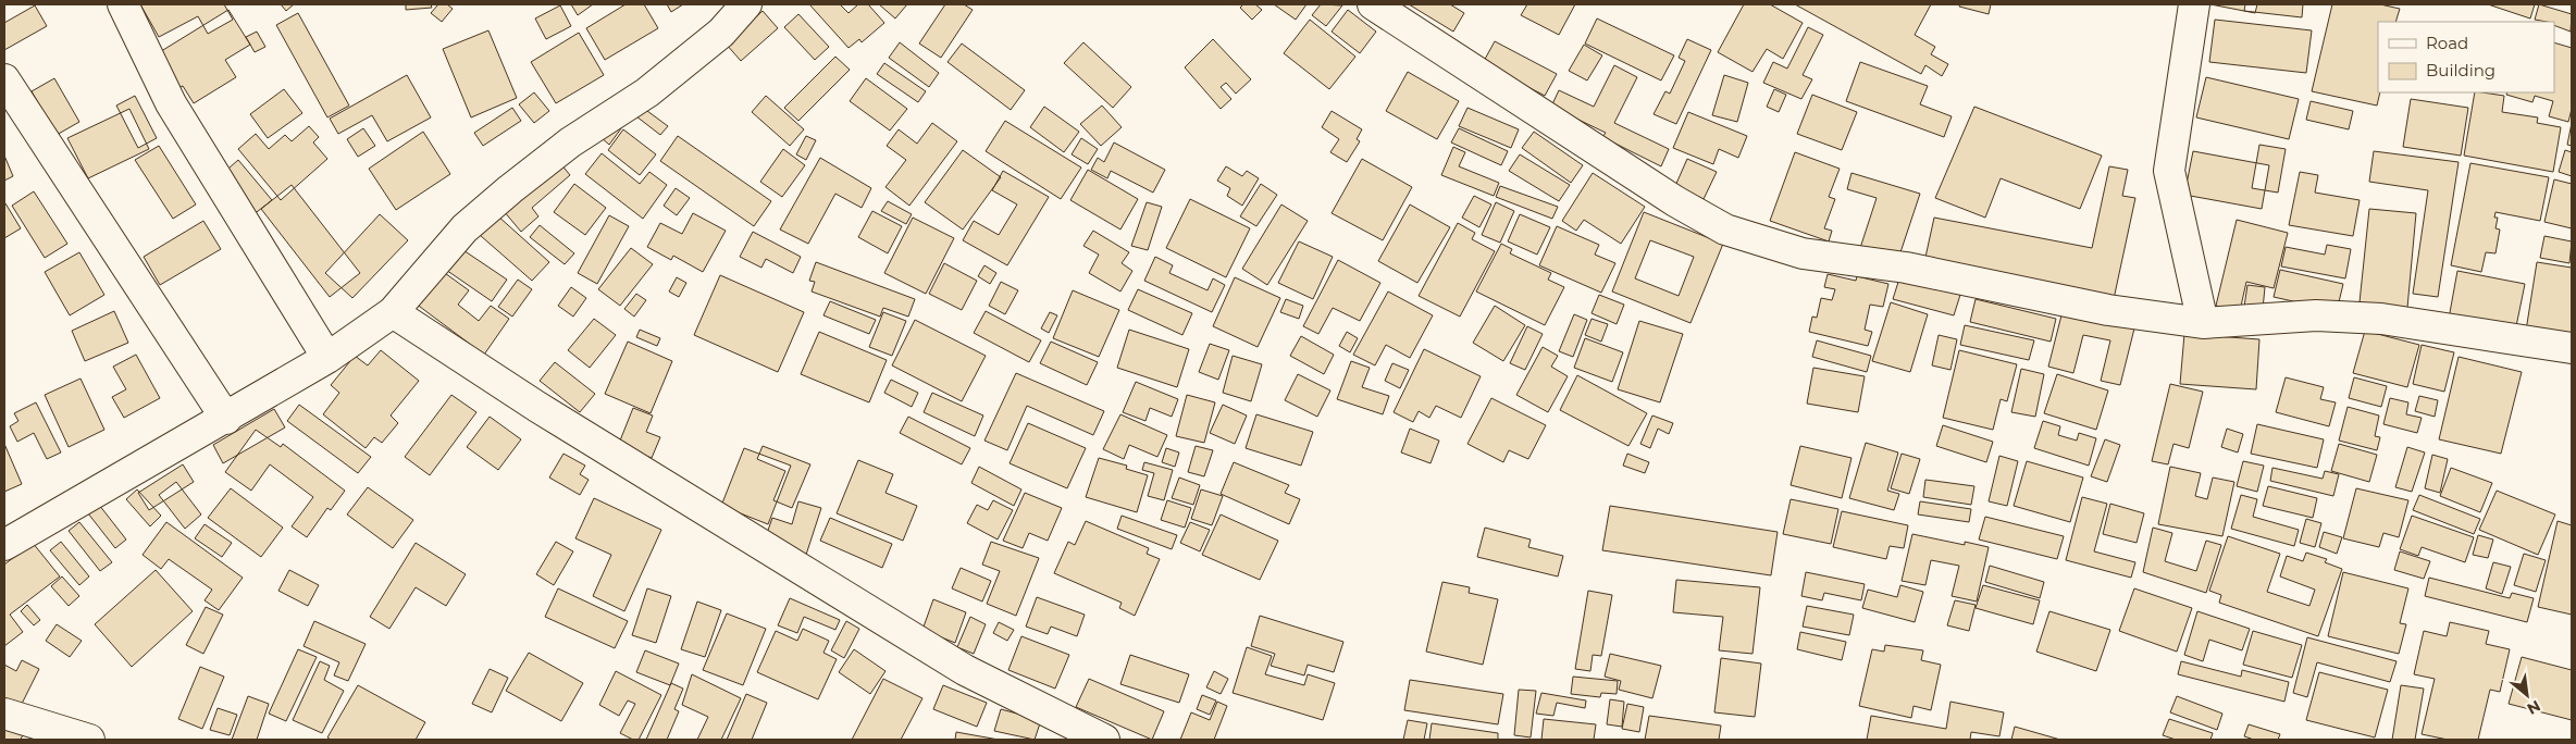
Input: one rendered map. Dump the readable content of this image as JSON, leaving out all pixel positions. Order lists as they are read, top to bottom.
{
  "legend": ["Road", "Building"],
  "north": "bottom right"
}
